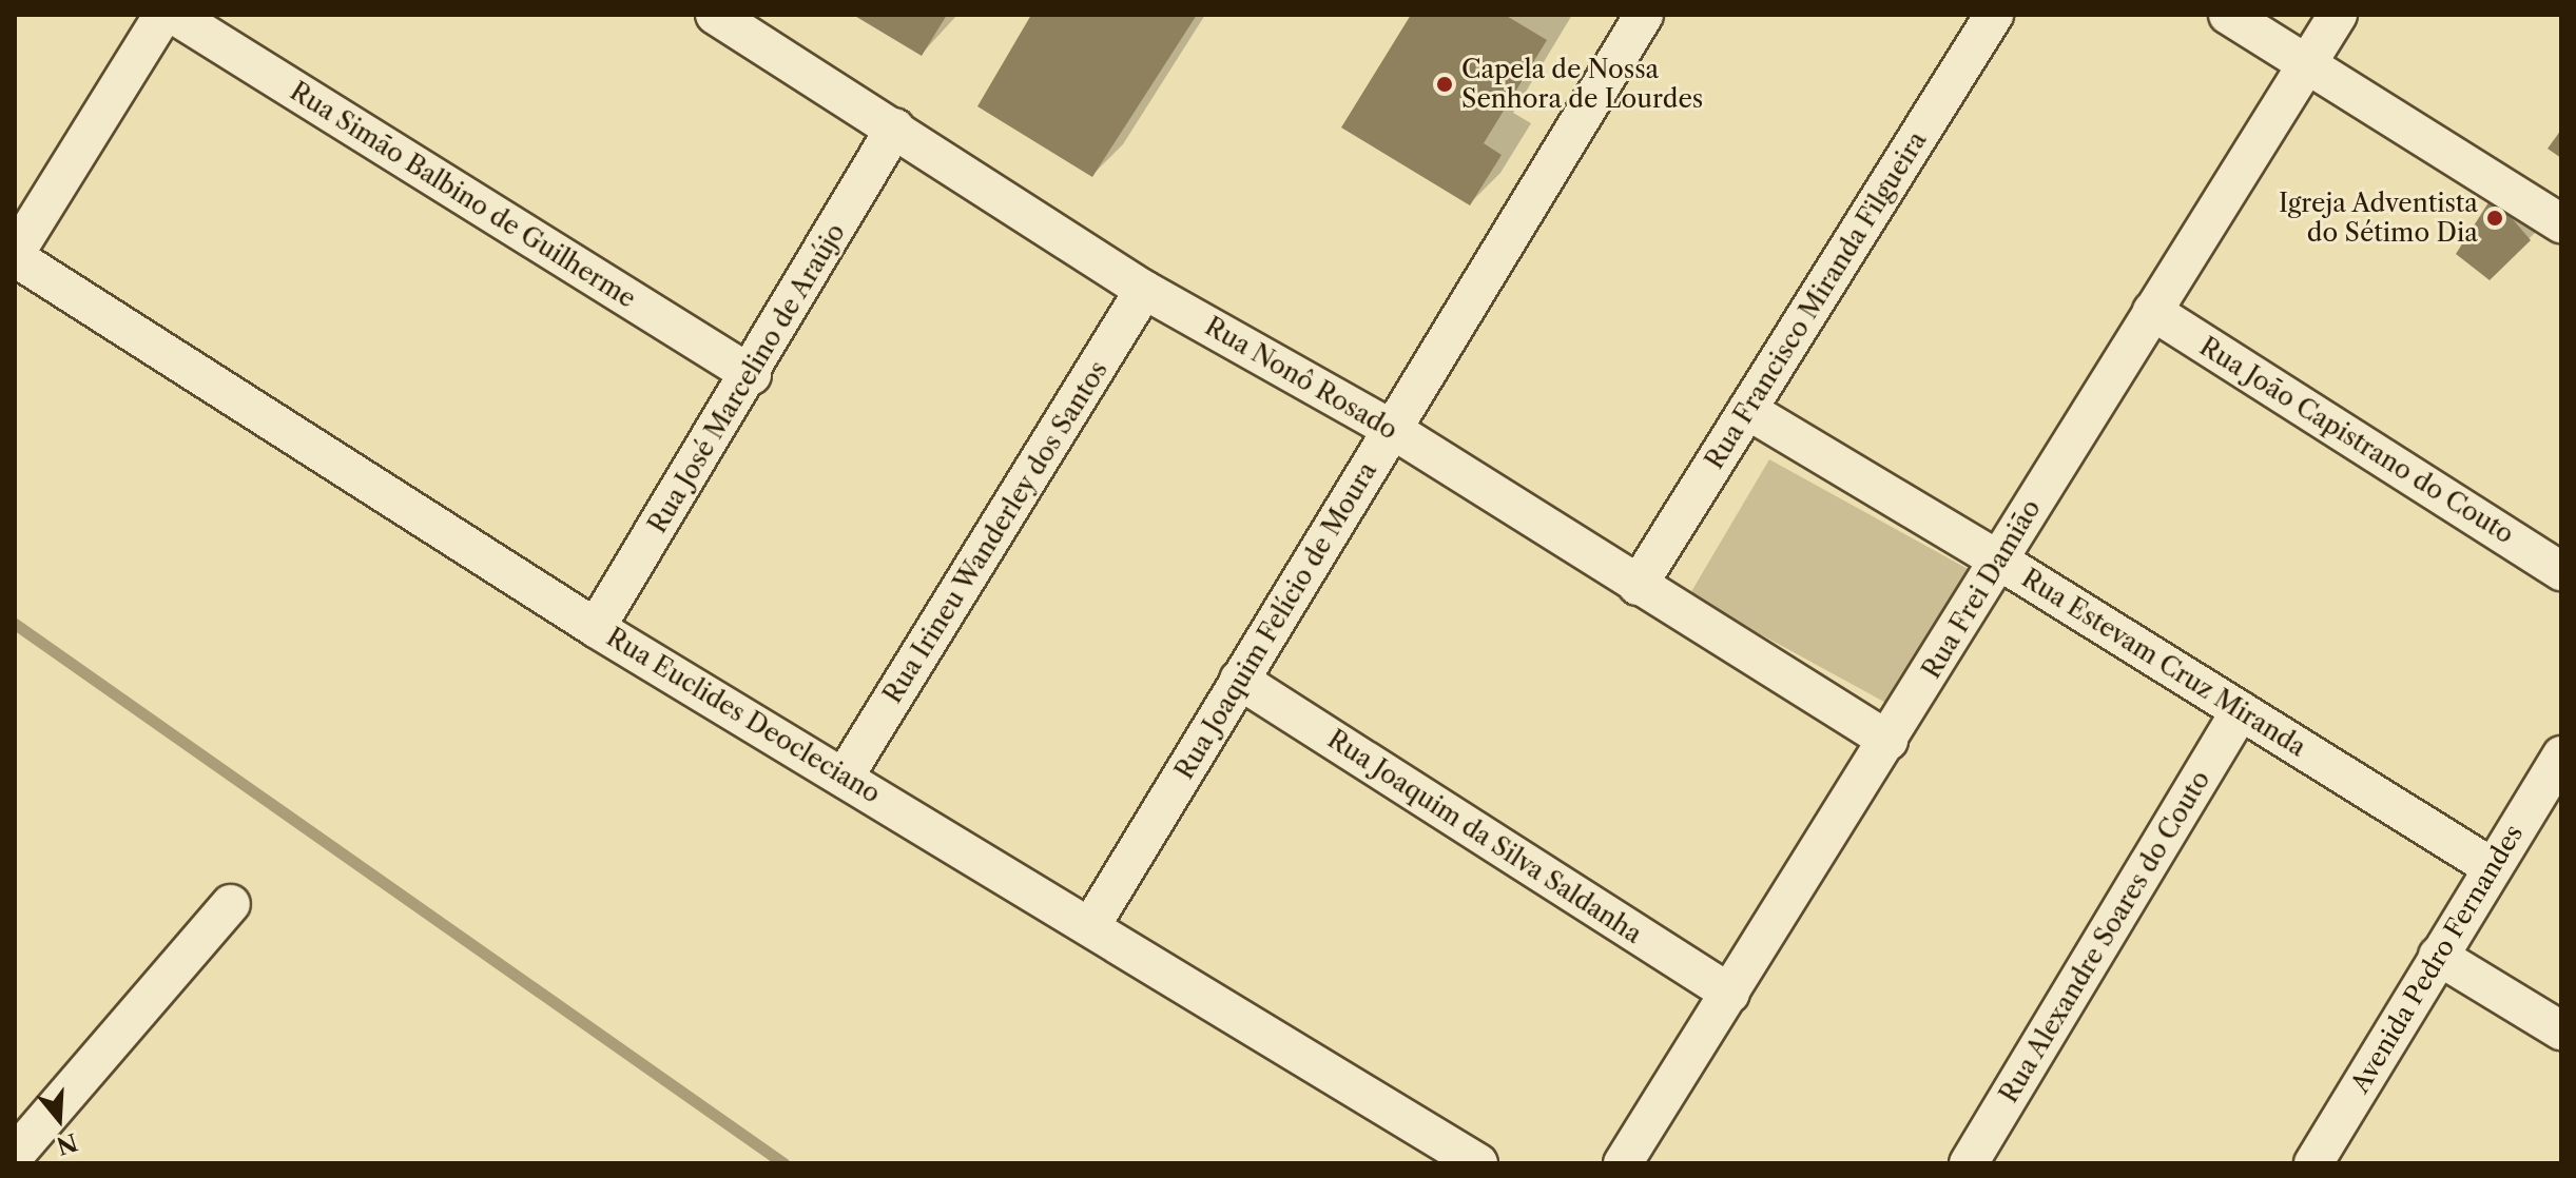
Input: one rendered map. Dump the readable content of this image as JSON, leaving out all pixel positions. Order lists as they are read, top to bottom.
{
  "streets": {
    "street": [
      "Rua Simão Balbino de Guilherme",
      "Rua Francisco Miranda Filgueira",
      "Rua José Marcelino de Araújo",
      "Rua Nonô Rosado",
      "Rua João Capistrano do Couto",
      "Rua Irineu Wanderley dos Santos",
      "Rua Frei Damião",
      "Rua Joaquim Felício de Moura",
      "Rua Estevam Cruz Miranda",
      "Rua Euclides Deocleciano",
      "Rua Joaquim da Silva Saldanha",
      "Rua Alexandre Soares do Couto",
      "Avenida Pedro Fernandes"
    ]
  },
  "crossings": [
    ["Rua Simão Balbino de Guilherme", "Rua José Marcelino de Araújo"],
    ["Rua Francisco Miranda Filgueira", "Rua Nonô Rosado"],
    ["Rua Francisco Miranda Filgueira", "Rua Estevam Cruz Miranda"],
    ["Rua José Marcelino de Araújo", "Rua Nonô Rosado"],
    ["Rua José Marcelino de Araújo", "Rua Euclides Deocleciano"],
    ["Rua Nonô Rosado", "Rua Irineu Wanderley dos Santos"],
    ["Rua Nonô Rosado", "Rua Frei Damião"],
    ["Rua Nonô Rosado", "Rua Joaquim Felício de Moura"],
    ["Rua João Capistrano do Couto", "Rua Frei Damião"],
    ["Rua Irineu Wanderley dos Santos", "Rua Euclides Deocleciano"],
    ["Rua Frei Damião", "Rua Estevam Cruz Miranda"],
    ["Rua Frei Damião", "Rua Joaquim da Silva Saldanha"],
    ["Rua Joaquim Felício de Moura", "Rua Euclides Deocleciano"],
    ["Rua Joaquim Felício de Moura", "Rua Joaquim da Silva Saldanha"],
    ["Rua Estevam Cruz Miranda", "Rua Alexandre Soares do Couto"],
    ["Rua Estevam Cruz Miranda", "Avenida Pedro Fernandes"]
  ],
  "places": ["Capela de Nossa Senhora de Lourdes", "Igreja Adventista do Sétimo Dia"],
  "north": "bottom"
}
